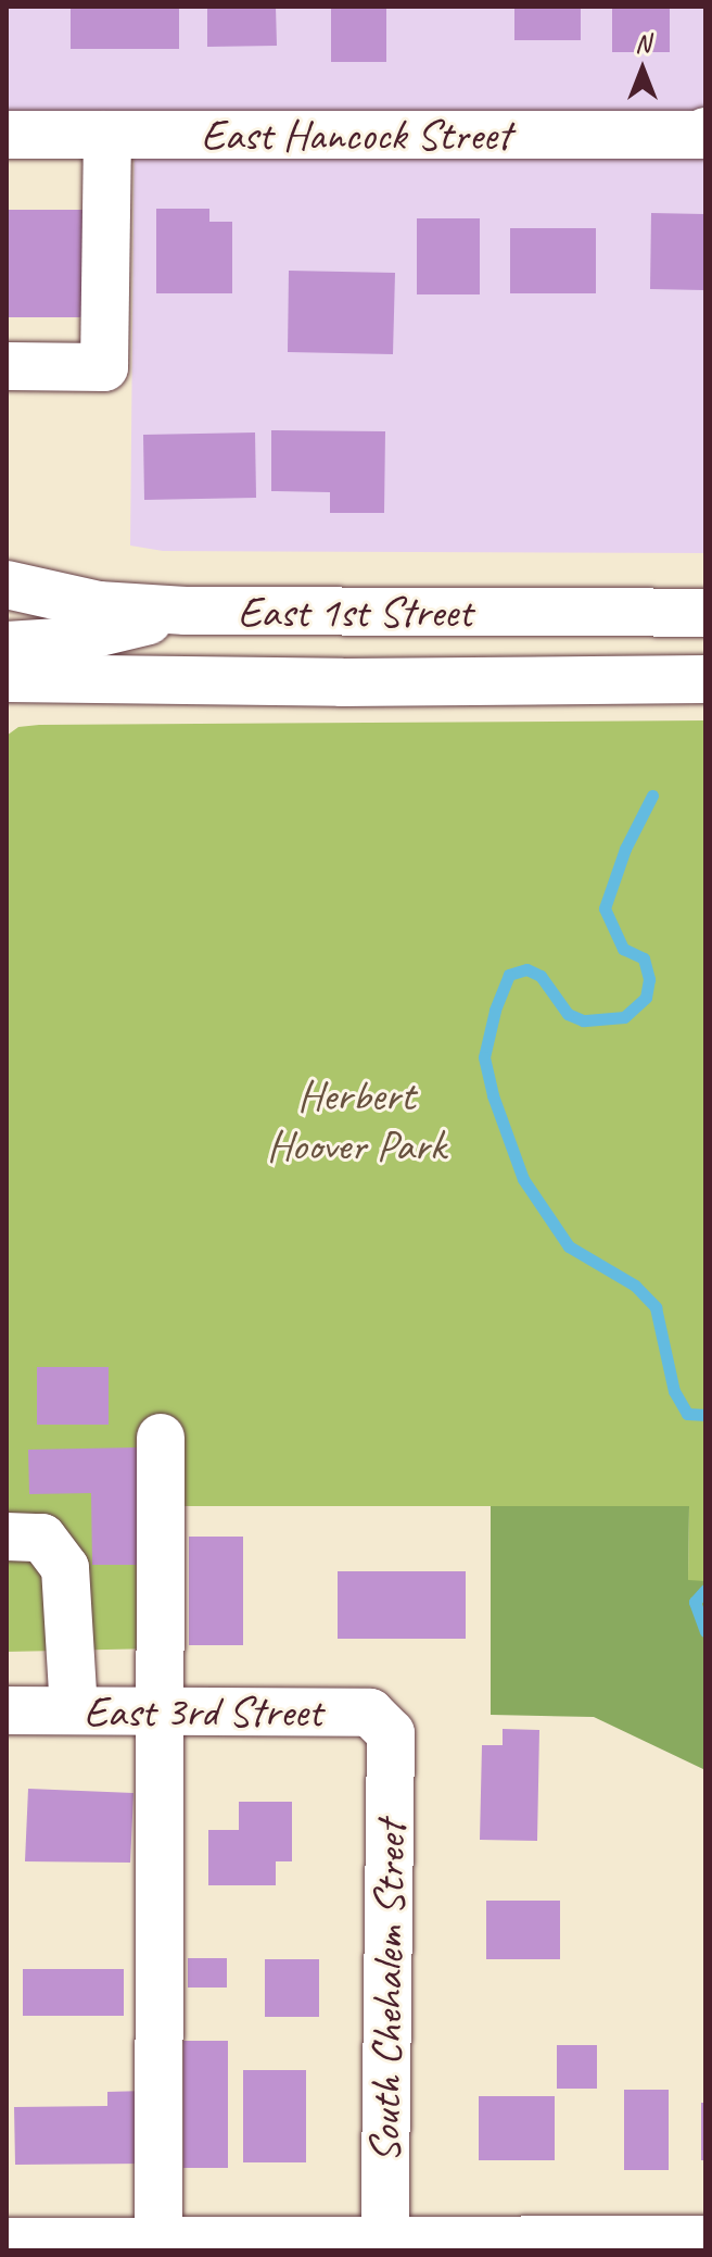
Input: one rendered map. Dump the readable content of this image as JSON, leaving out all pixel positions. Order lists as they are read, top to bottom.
{
  "streets": {
    "main road": [
      "East Hancock Street",
      "East 1st Street",
      "East 3rd Street",
      "South Chehalem Street"
    ]
  },
  "crossings": [
    ["East 3rd Street", "South Chehalem Street"]
  ],
  "parks": ["Herbert Hoover Park"],
  "north": "top"
}
